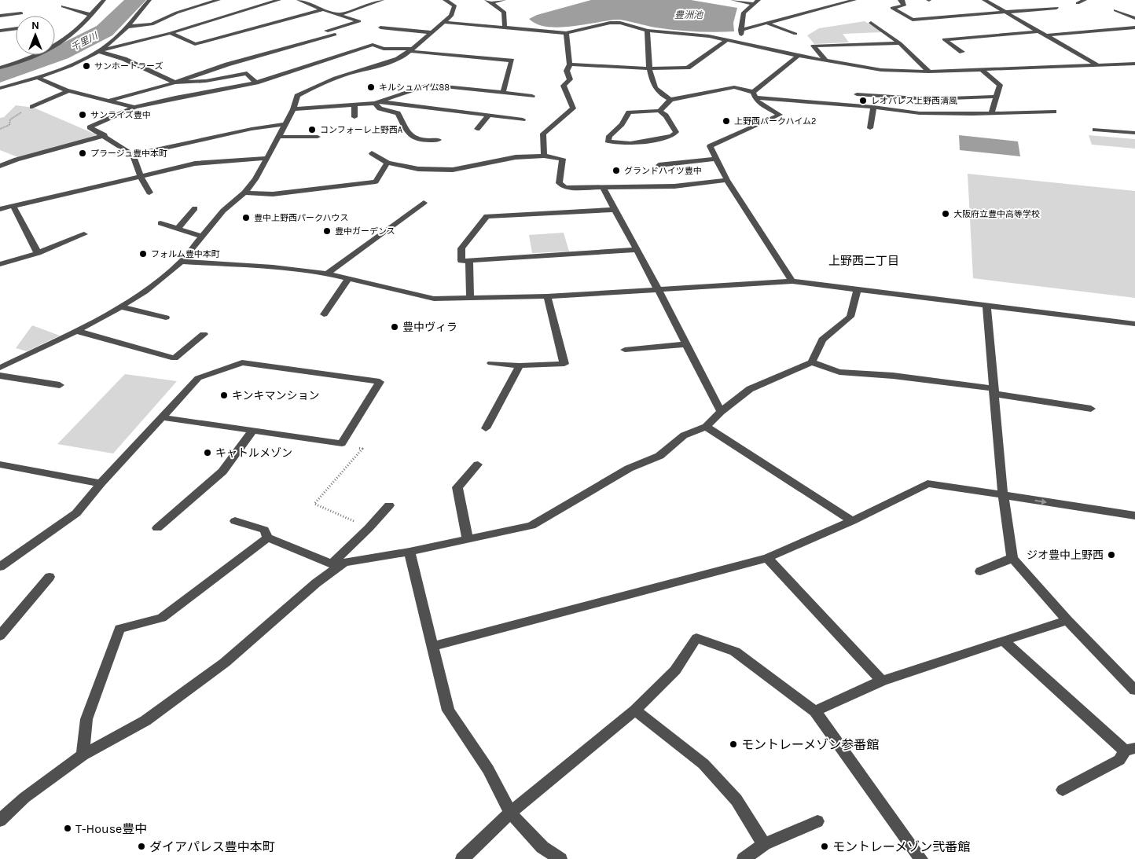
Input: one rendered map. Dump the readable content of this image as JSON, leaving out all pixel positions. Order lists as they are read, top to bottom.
{
  "districts": ["上野西二丁目"],
  "water": ["豊洲池", "千里川"],
  "places": [
    "サンホートラーズ",
    "キルシュハイム88",
    "レオパレス上野西清風",
    "サンライズ豊中",
    "上野西パークハイム2",
    "コンフォーレ上野西A",
    "プラージュ豊中本町",
    "グランドハイツ豊中",
    "大阪府立豊中高等学校",
    "豊中上野西パークハウス",
    "豊中ガーデンス",
    "フォルム豊中本町",
    "豊中ヴィラ",
    "キンキマンション",
    "キャトルメゾン",
    "ジオ豊中上野西",
    "モントレーメゾン参番館",
    "T-House豊中",
    "ダイアパレス豊中本町",
    "モントレーメゾン弐番館"
  ],
  "north": "top"
}
